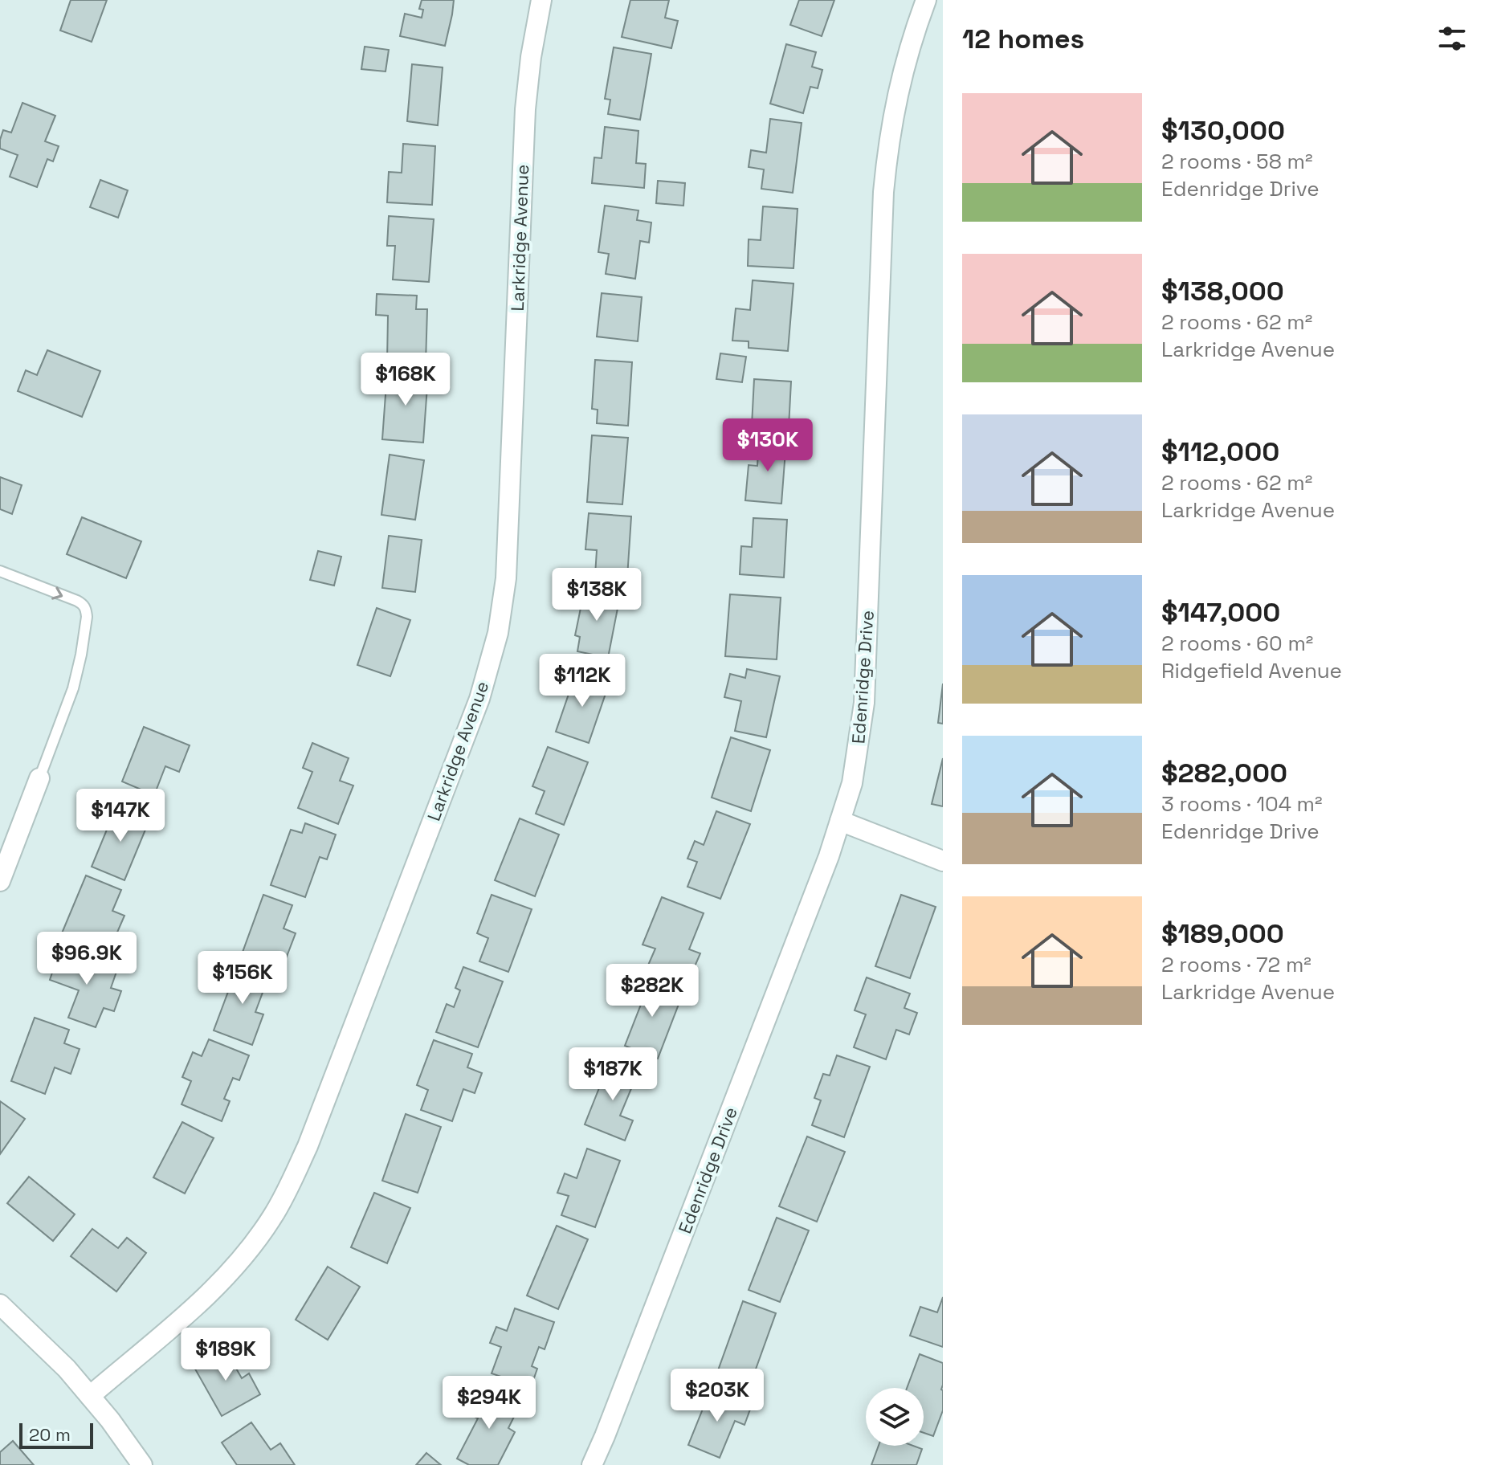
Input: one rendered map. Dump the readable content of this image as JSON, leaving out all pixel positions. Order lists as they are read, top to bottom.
{
  "streets": {
    "street": ["Larkridge Avenue", "Edenridge Drive"]
  },
  "scale_bar": "20 m",
  "page": {
    "heading": "12 homes",
    "list": [
      {
        "name": "$130,000",
        "note": "2 rooms · 58 m² · Edenridge Drive"
      },
      {
        "name": "$138,000",
        "note": "2 rooms · 62 m² · Larkridge Avenue"
      },
      {
        "name": "$112,000",
        "note": "2 rooms · 62 m² · Larkridge Avenue"
      },
      {
        "name": "$147,000",
        "note": "2 rooms · 60 m² · Ridgefield Avenue"
      },
      {
        "name": "$282,000",
        "note": "3 rooms · 104 m² · Edenridge Drive"
      },
      {
        "name": "$189,000",
        "note": "2 rooms · 72 m² · Larkridge Avenue"
      }
    ],
    "price": [
      "$168K",
      "$130K",
      "$138K",
      "$112K",
      "$147K",
      "$96.9K",
      "$156K",
      "$282K",
      "$187K",
      "$189K",
      "$203K",
      "$294K"
    ],
    "scale": "20 m"
  }
}
